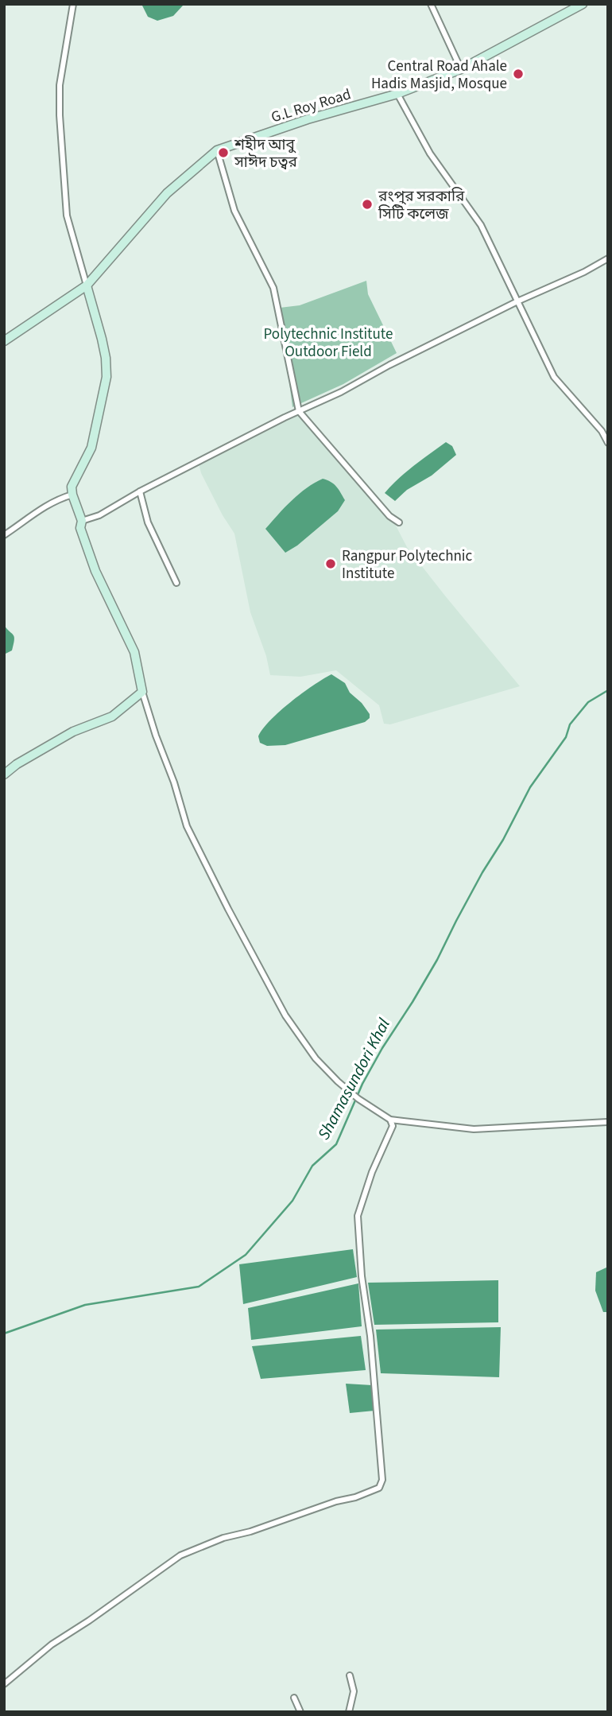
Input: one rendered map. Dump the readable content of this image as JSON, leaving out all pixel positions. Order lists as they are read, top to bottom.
{
  "streets": {
    "main road": ["G.L Roy Road"]
  },
  "water": ["Shamasundori Khal"],
  "parks": ["Polytechnic Institute Outdoor Field"],
  "places": [
    "Central Road Ahale Hadis Masjid, Mosque",
    "শহীদ আবু সাঈদ চত্বর",
    "রংপুর সরকারি সিটি কলেজ",
    "Rangpur Polytechnic Institute"
  ]
}
